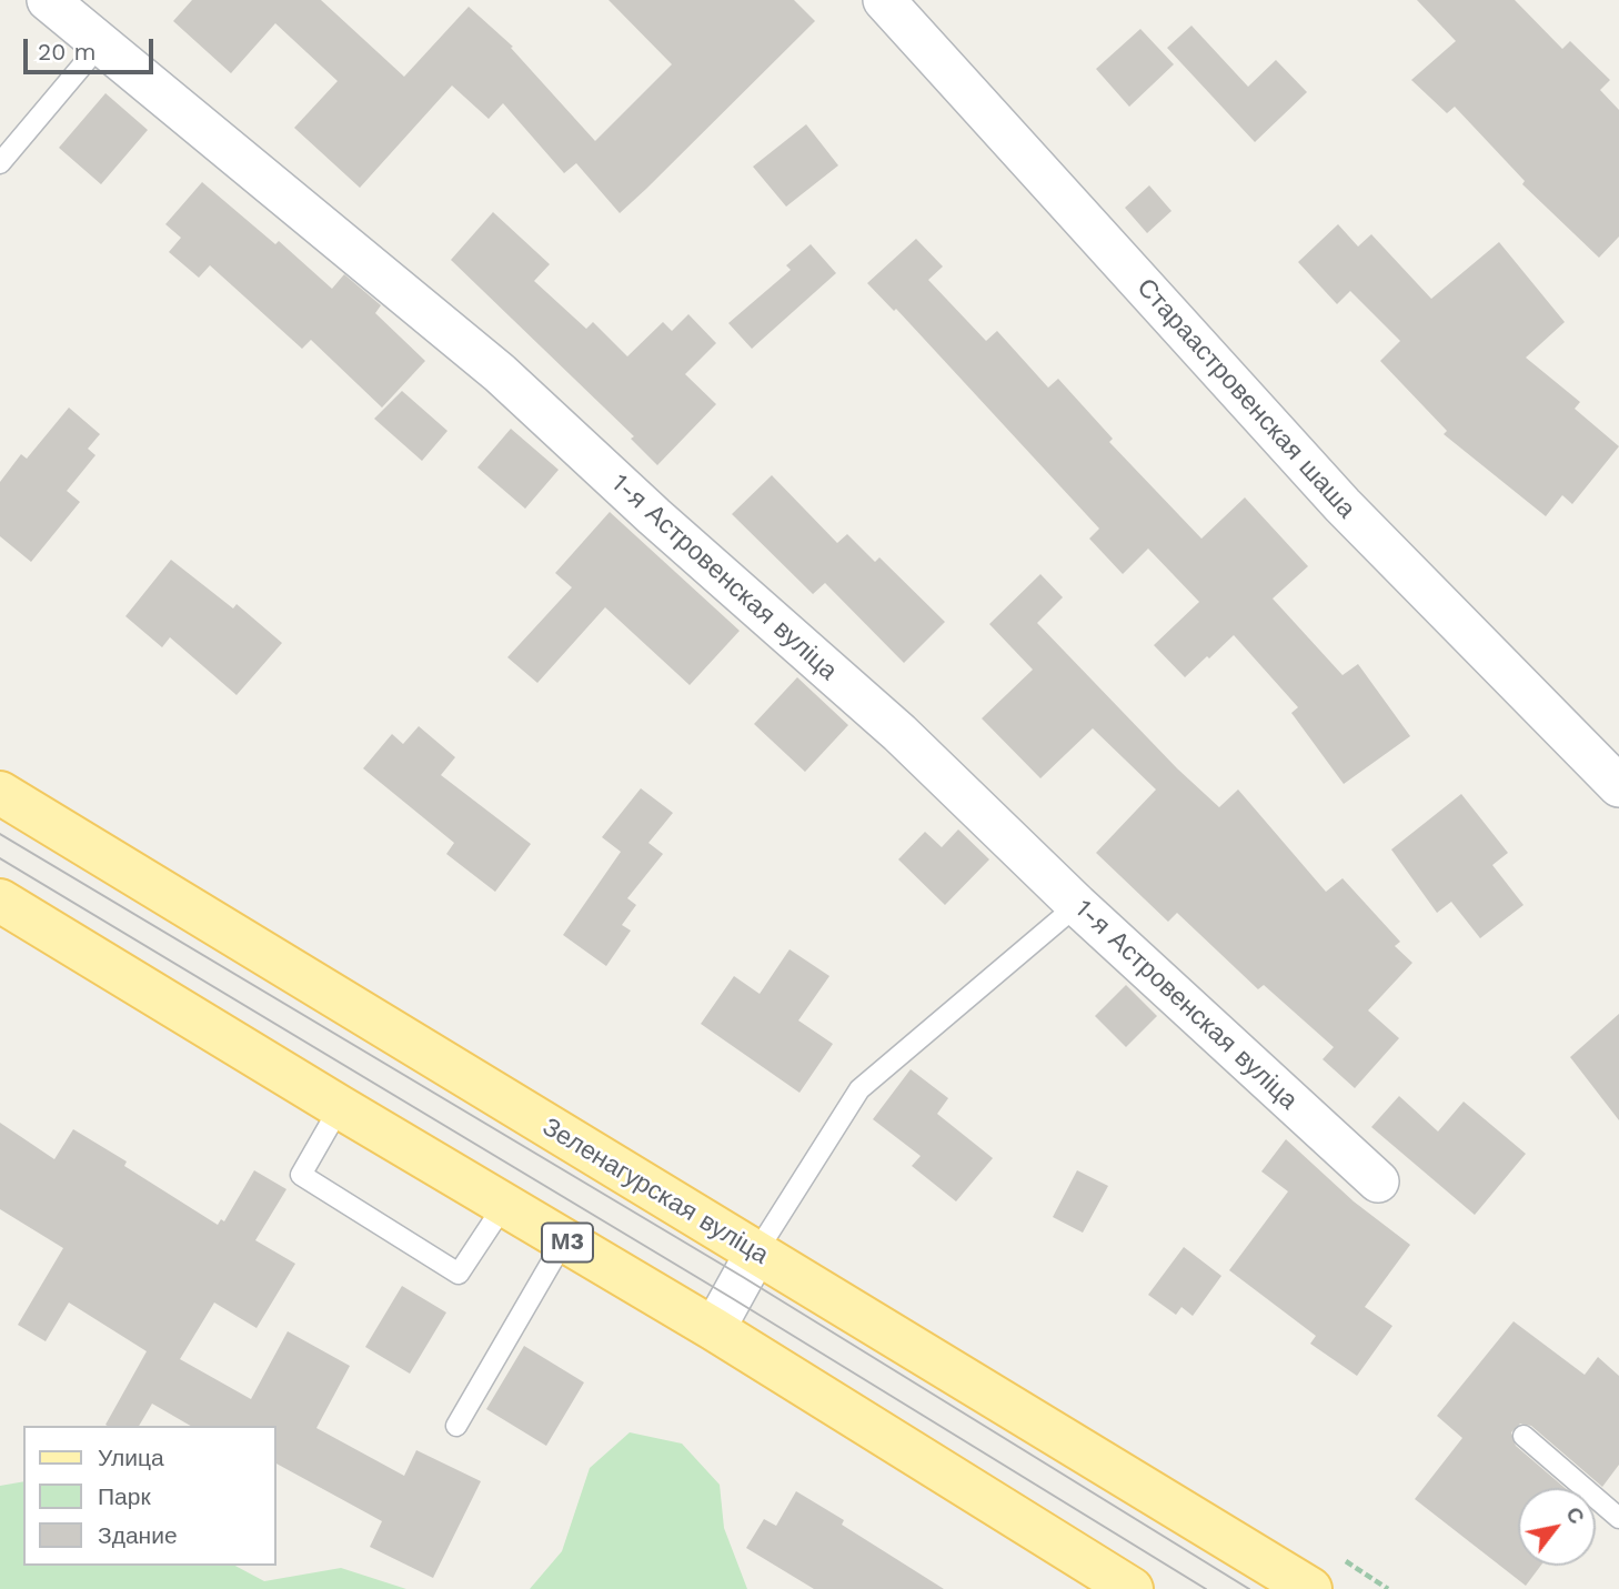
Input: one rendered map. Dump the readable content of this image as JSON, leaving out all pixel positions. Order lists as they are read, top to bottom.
{
  "streets": {
    "main road": ["Зеленагурская вуліца", "М3"],
    "street": ["Стараастровенская шаша", "1-я Астровенская вуліца"]
  },
  "legend": ["Улица", "Парк", "Здание"],
  "scale_bar": "20 m",
  "north": "top right"
}
